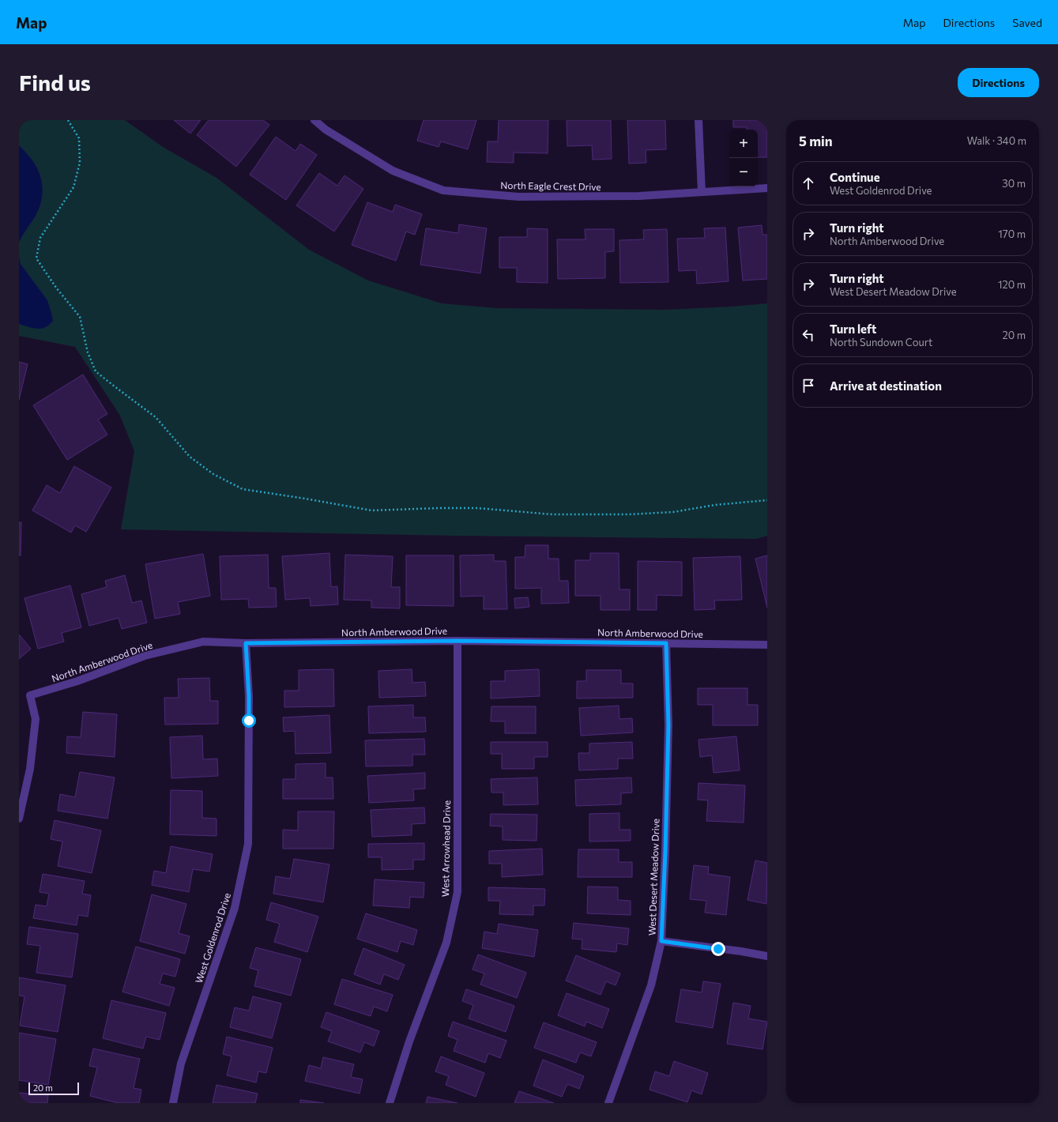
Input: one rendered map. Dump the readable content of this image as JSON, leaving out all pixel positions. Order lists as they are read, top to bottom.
{
  "streets": {
    "street": [
      "North Eagle Crest Drive",
      "North Amberwood Drive",
      "West Arrowhead Drive",
      "West Desert Meadow Drive",
      "West Goldenrod Drive"
    ]
  },
  "crossings": [
    ["North Amberwood Drive", "West Arrowhead Drive"],
    ["North Amberwood Drive", "West Desert Meadow Drive"],
    ["North Amberwood Drive", "West Goldenrod Drive"]
  ],
  "scale_bar": "20 m",
  "page": {
    "header": "Map",
    "nav": ["Map", "Directions", "Saved"],
    "buttons": "Directions",
    "title": "Find us",
    "heading": ["5 min", "Walk · 340 m"],
    "map_buttons": ["+", "−"],
    "list": [
      ["Continue", "West Goldenrod Drive", "30 m"],
      ["Turn right", "North Amberwood Drive", "170 m"],
      ["Turn right", "West Desert Meadow Drive", "120 m"],
      ["Turn left", "North Sundown Court", "20 m"],
      "Arrive at destination"
    ],
    "scale": "20 m"
  }
}
